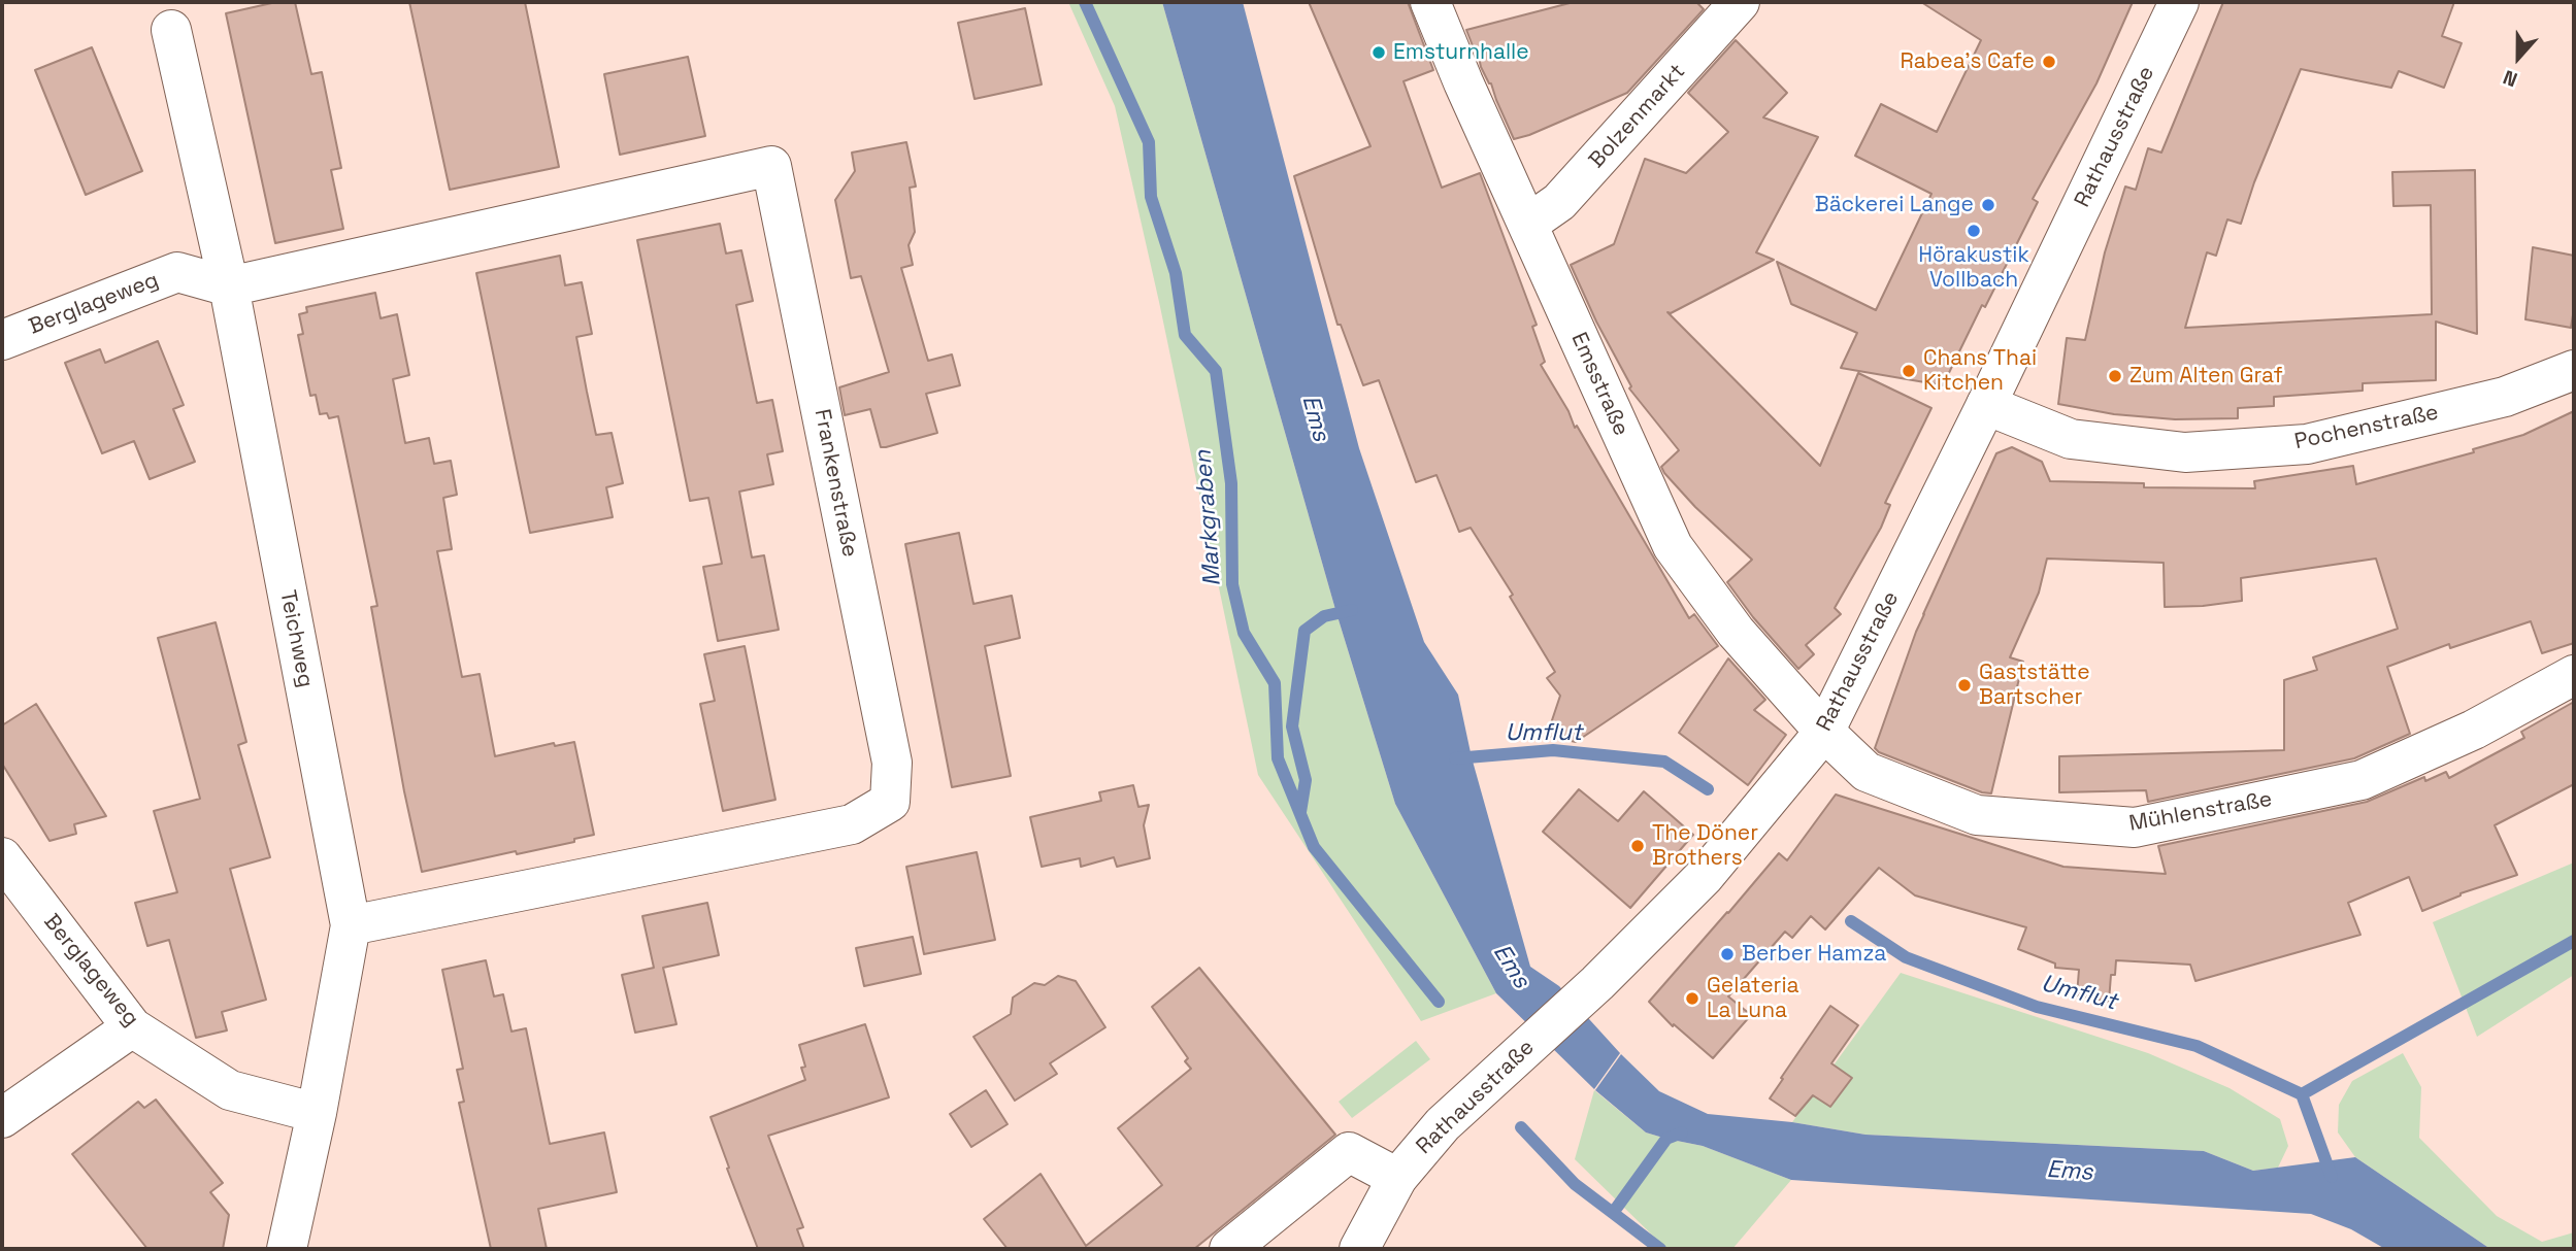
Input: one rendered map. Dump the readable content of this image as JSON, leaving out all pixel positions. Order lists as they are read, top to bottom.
{
  "streets": {
    "street": [
      "Bolzenmarkt",
      "Rathausstraße",
      "Berglageweg",
      "Emsstraße",
      "Pochenstraße",
      "Frankenstraße",
      "Teichweg",
      "Mühlenstraße"
    ]
  },
  "crossings": [
    ["Bolzenmarkt", "Emsstraße"],
    ["Rathausstraße", "Emsstraße"],
    ["Rathausstraße", "Pochenstraße"],
    ["Rathausstraße", "Mühlenstraße"],
    ["Berglageweg", "Frankenstraße"],
    ["Berglageweg", "Teichweg"],
    ["Emsstraße", "Mühlenstraße"],
    ["Frankenstraße", "Teichweg"]
  ],
  "water": ["Ems", "Markgraben", "Umflut"],
  "places": [
    "Emsturnhalle",
    "Rabea's Cafe",
    "Bäckerei Lange",
    "Hörakustik Vollbach",
    "Chans Thai Kitchen",
    "Zum Alten Graf",
    "Gaststätte Bartscher",
    "The Döner Brothers",
    "Berber Hamza",
    "Gelateria La Luna"
  ],
  "north": "bottom"
}
